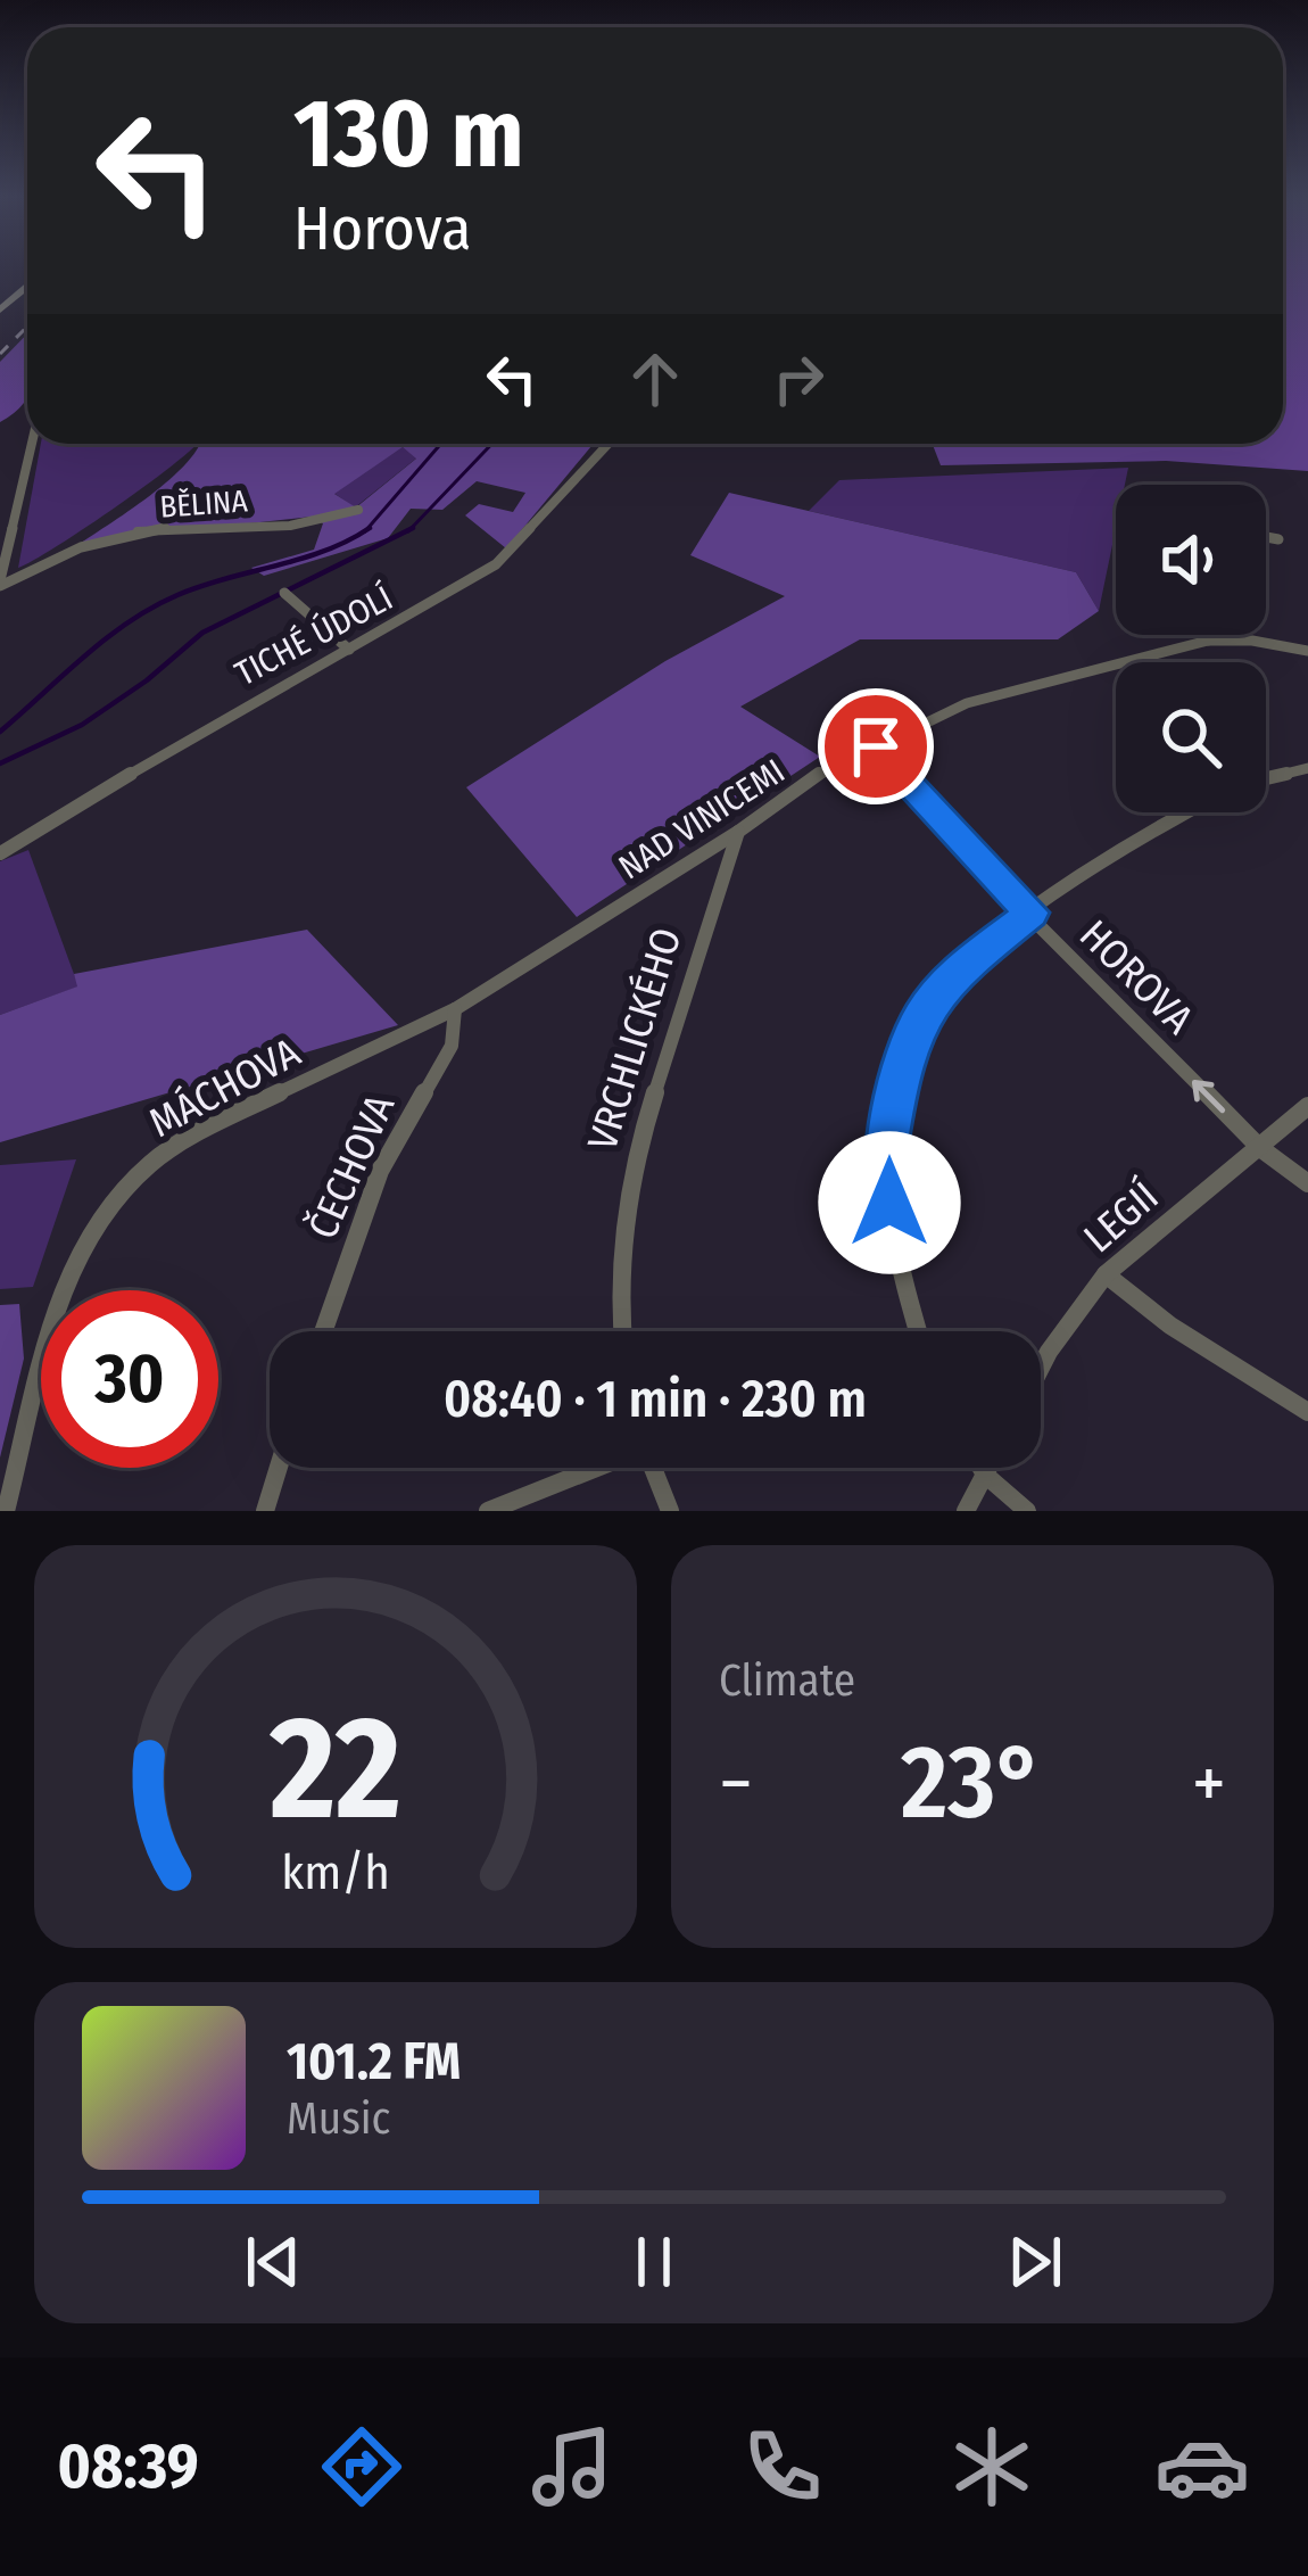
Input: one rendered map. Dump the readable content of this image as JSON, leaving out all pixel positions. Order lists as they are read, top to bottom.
{
  "streets": {
    "street": [
      "BĚLINA",
      "TICHÉ ÚDOLÍ",
      "NAD VINICEMI",
      "HOROVA",
      "VRCHLICKÉHO",
      "MÁCHOVA",
      "ČECHOVA",
      "LEGIÍ"
    ]
  },
  "crossings": [
    ["NAD VINICEMI", "HOROVA"],
    ["NAD VINICEMI", "VRCHLICKÉHO"],
    ["NAD VINICEMI", "MÁCHOVA"],
    ["NAD VINICEMI", "ČECHOVA"],
    ["HOROVA", "LEGIÍ"],
    ["MÁCHOVA", "ČECHOVA"]
  ],
  "one_way": ["HOROVA"],
  "page": {
    "turn": ["130 m", "Horova"],
    "limit": "30",
    "trip": "08:40 · 1 min · 230 m",
    "tile": "Climate",
    "heat": ["−", "23°", "+"],
    "song": ["101.2 FM", "Music"],
    "tabs": "08:39",
    "gauge": ["22", "km/h"]
  }
}
